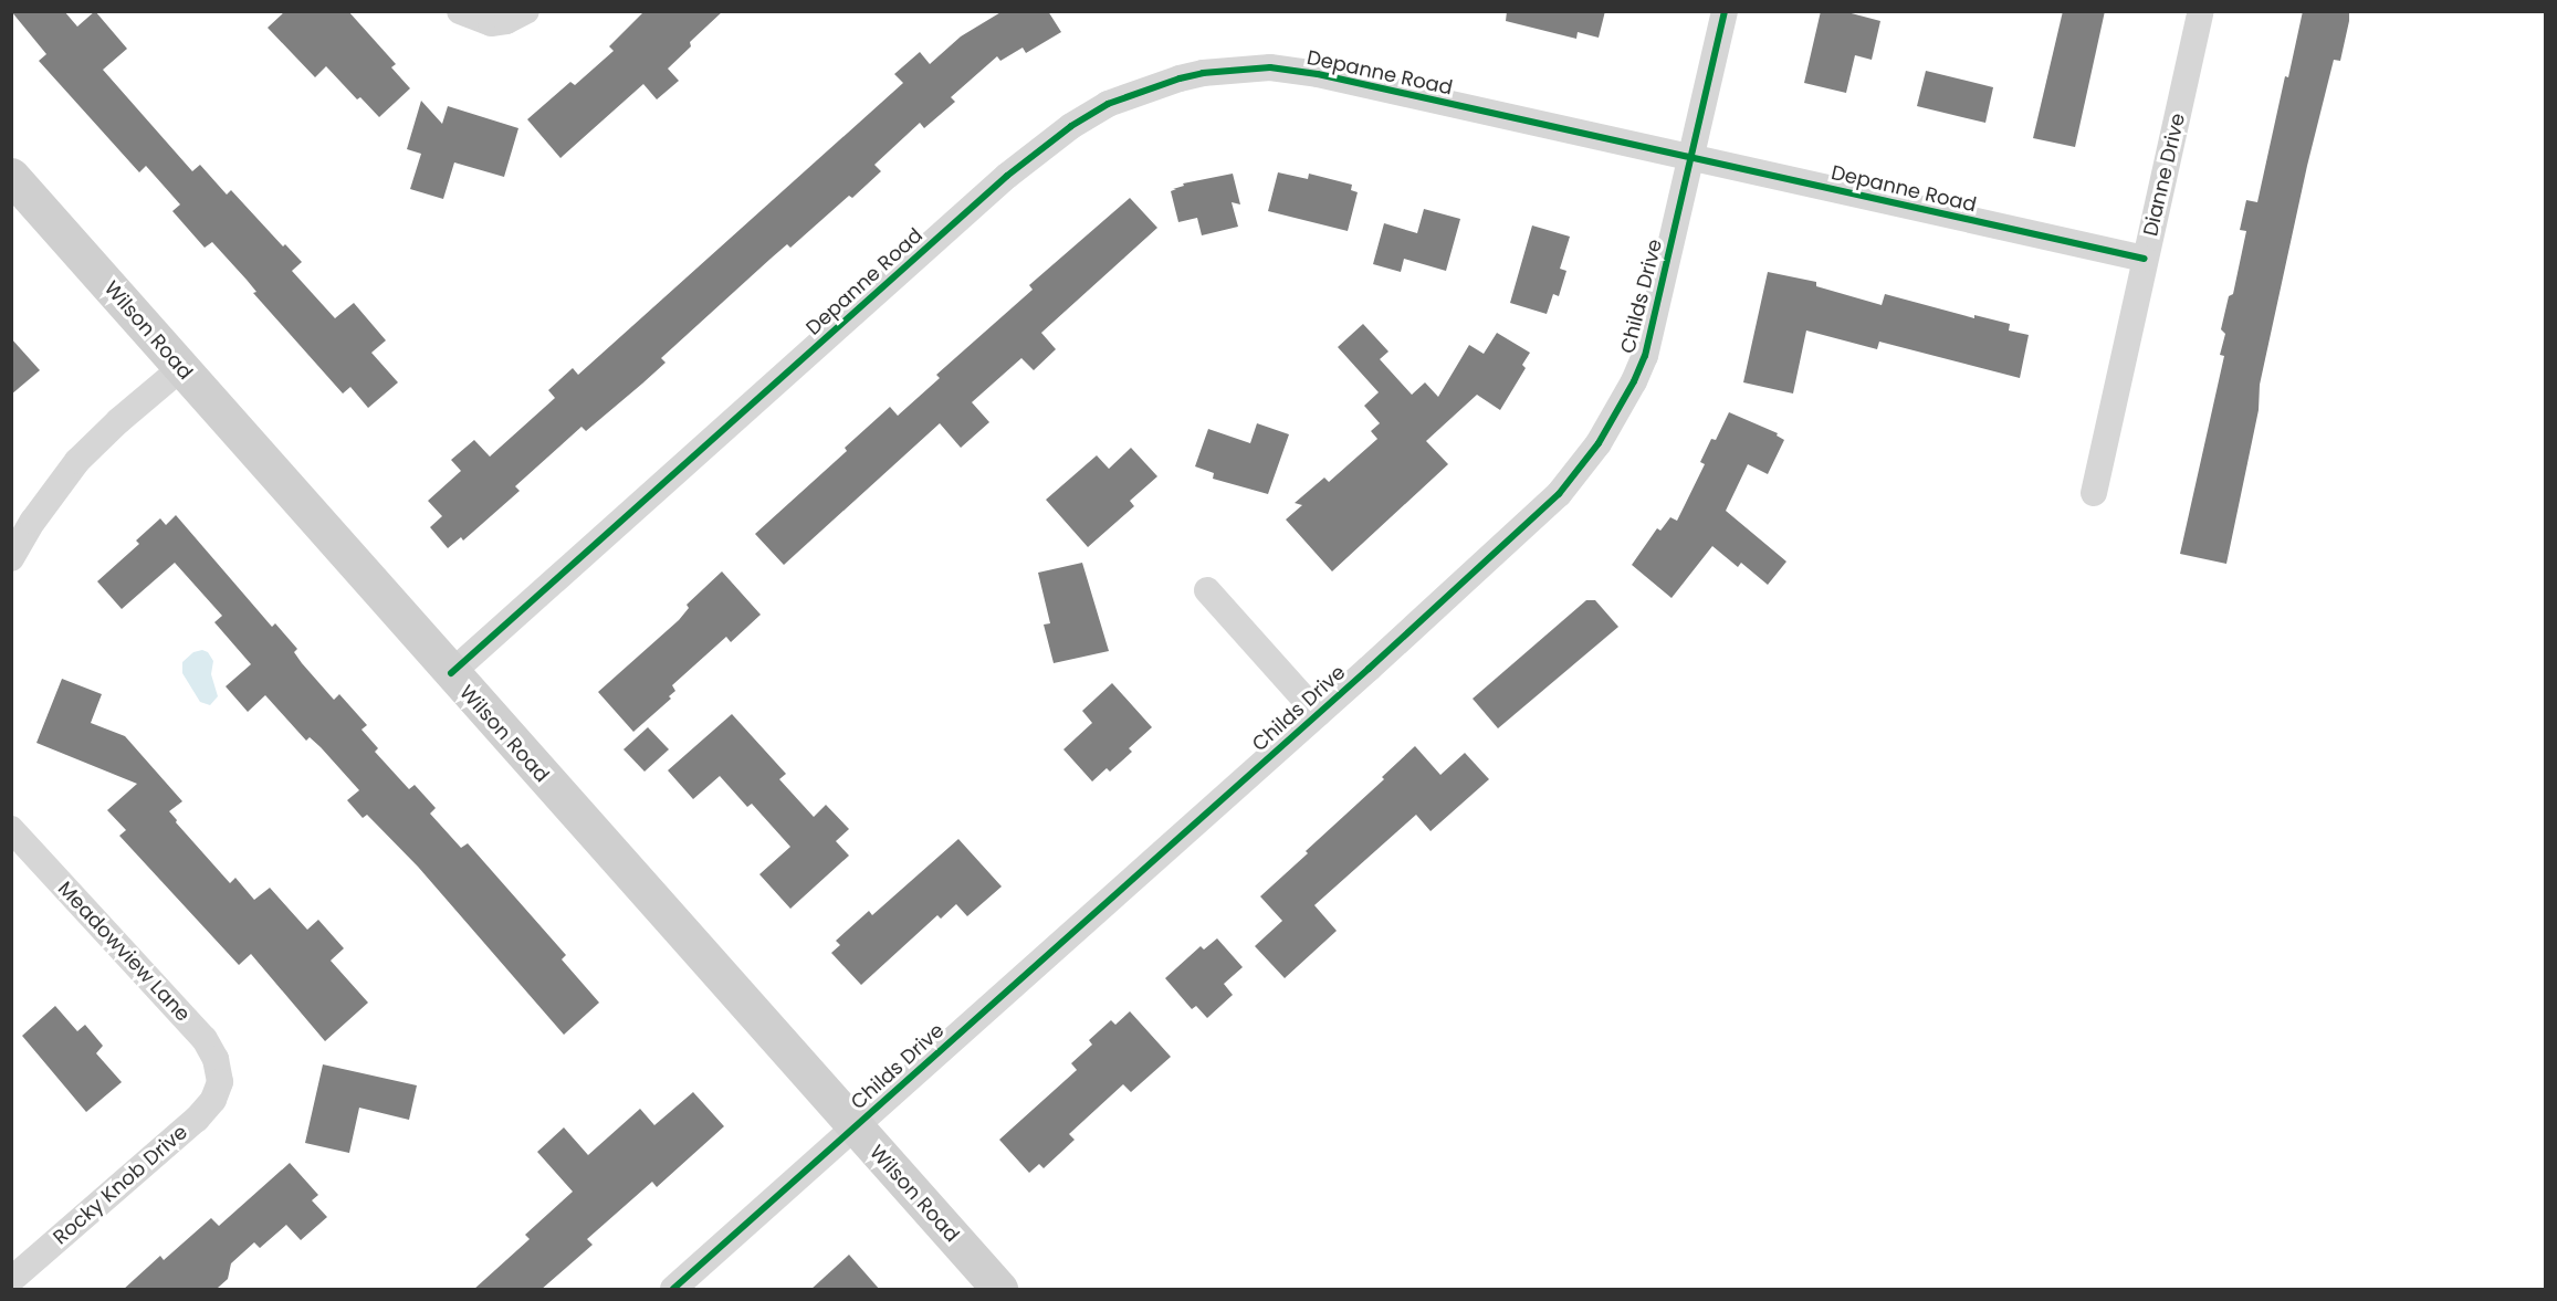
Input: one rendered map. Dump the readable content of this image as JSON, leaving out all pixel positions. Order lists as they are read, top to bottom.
{
  "streets": {
    "street": [
      "Depanne Road",
      "Dianne Drive",
      "Childs Drive",
      "Wilson Road",
      "Meadowview Lane",
      "Rocky Knob Drive"
    ]
  },
  "crossings": [
    ["Depanne Road", "Dianne Drive"],
    ["Depanne Road", "Childs Drive"],
    ["Depanne Road", "Wilson Road"],
    ["Childs Drive", "Wilson Road"],
    ["Meadowview Lane", "Rocky Knob Drive"]
  ]
}
